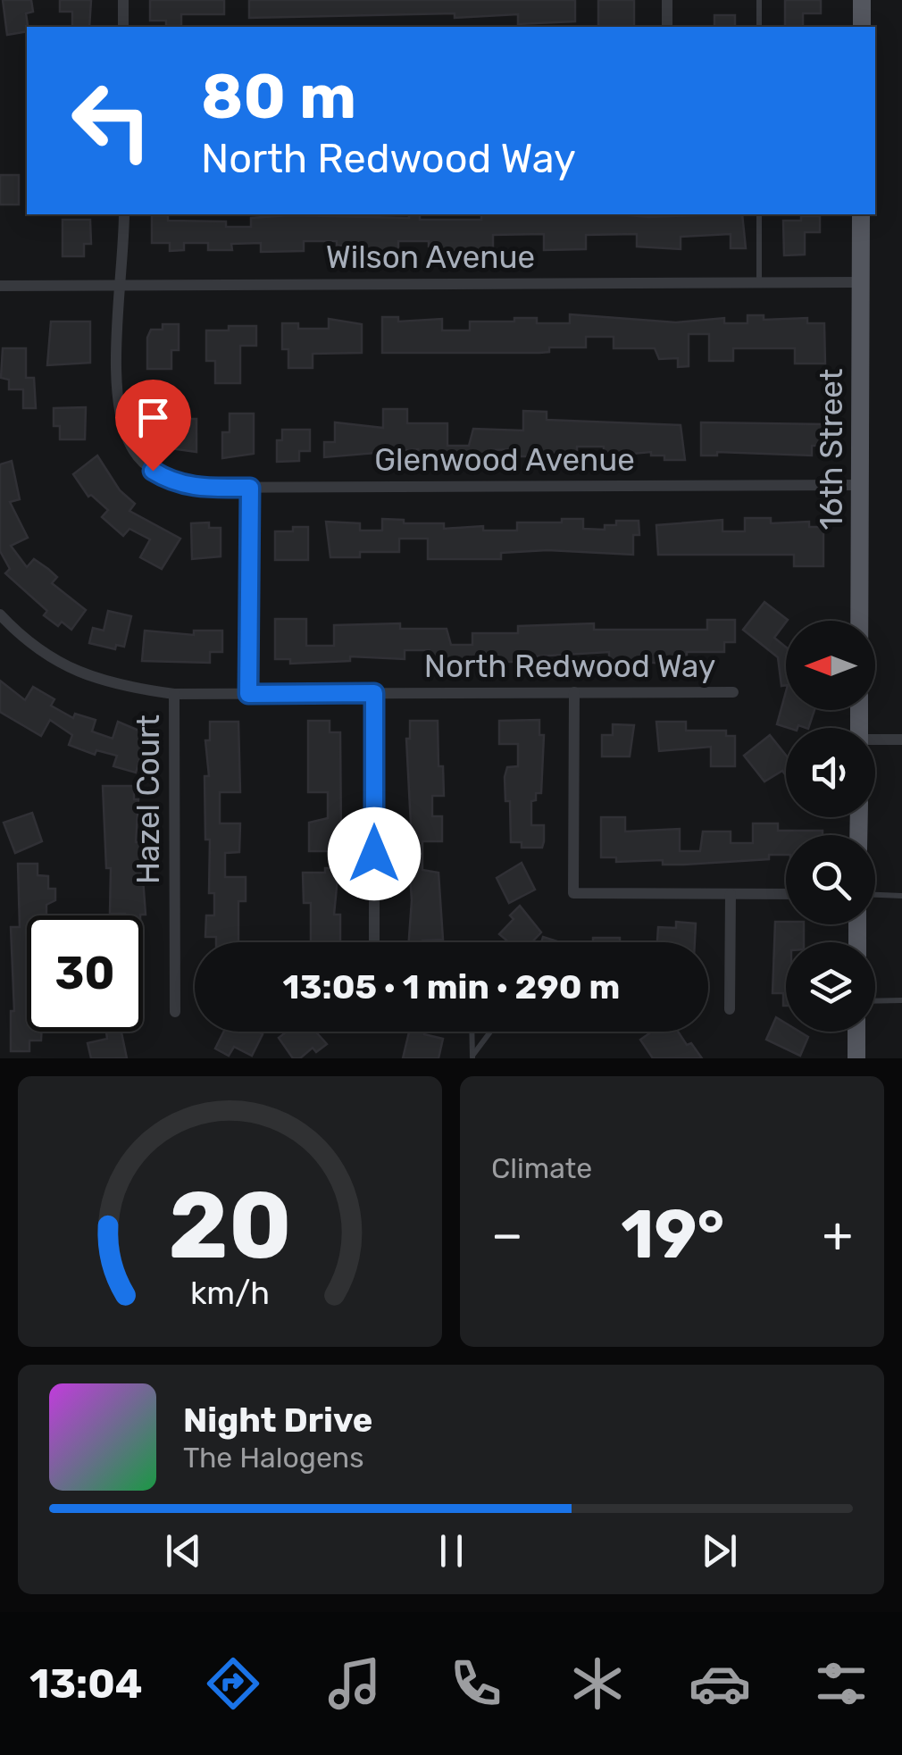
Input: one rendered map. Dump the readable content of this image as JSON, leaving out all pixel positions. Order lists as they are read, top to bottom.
{
  "streets": {
    "main road": ["16th Street"],
    "street": [
      "Wilson Avenue",
      "Glenwood Avenue",
      "North Redwood Way",
      "Hazel Court"
    ]
  },
  "crossings": [
    ["Wilson Avenue", "16th Street"],
    ["Wilson Avenue", "Glenwood Avenue"],
    ["16th Street", "Glenwood Avenue"],
    ["North Redwood Way", "Hazel Court"]
  ],
  "north": "left",
  "page": {
    "turn": ["80 m", "North Redwood Way"],
    "limit": "30",
    "trip": "13:05 · 1 min · 290 m",
    "tile": "Climate",
    "heat": ["−", "19°", "+"],
    "song": ["Night Drive", "The Halogens"],
    "tabs": "13:04",
    "gauge": ["20", "km/h"]
  }
}
